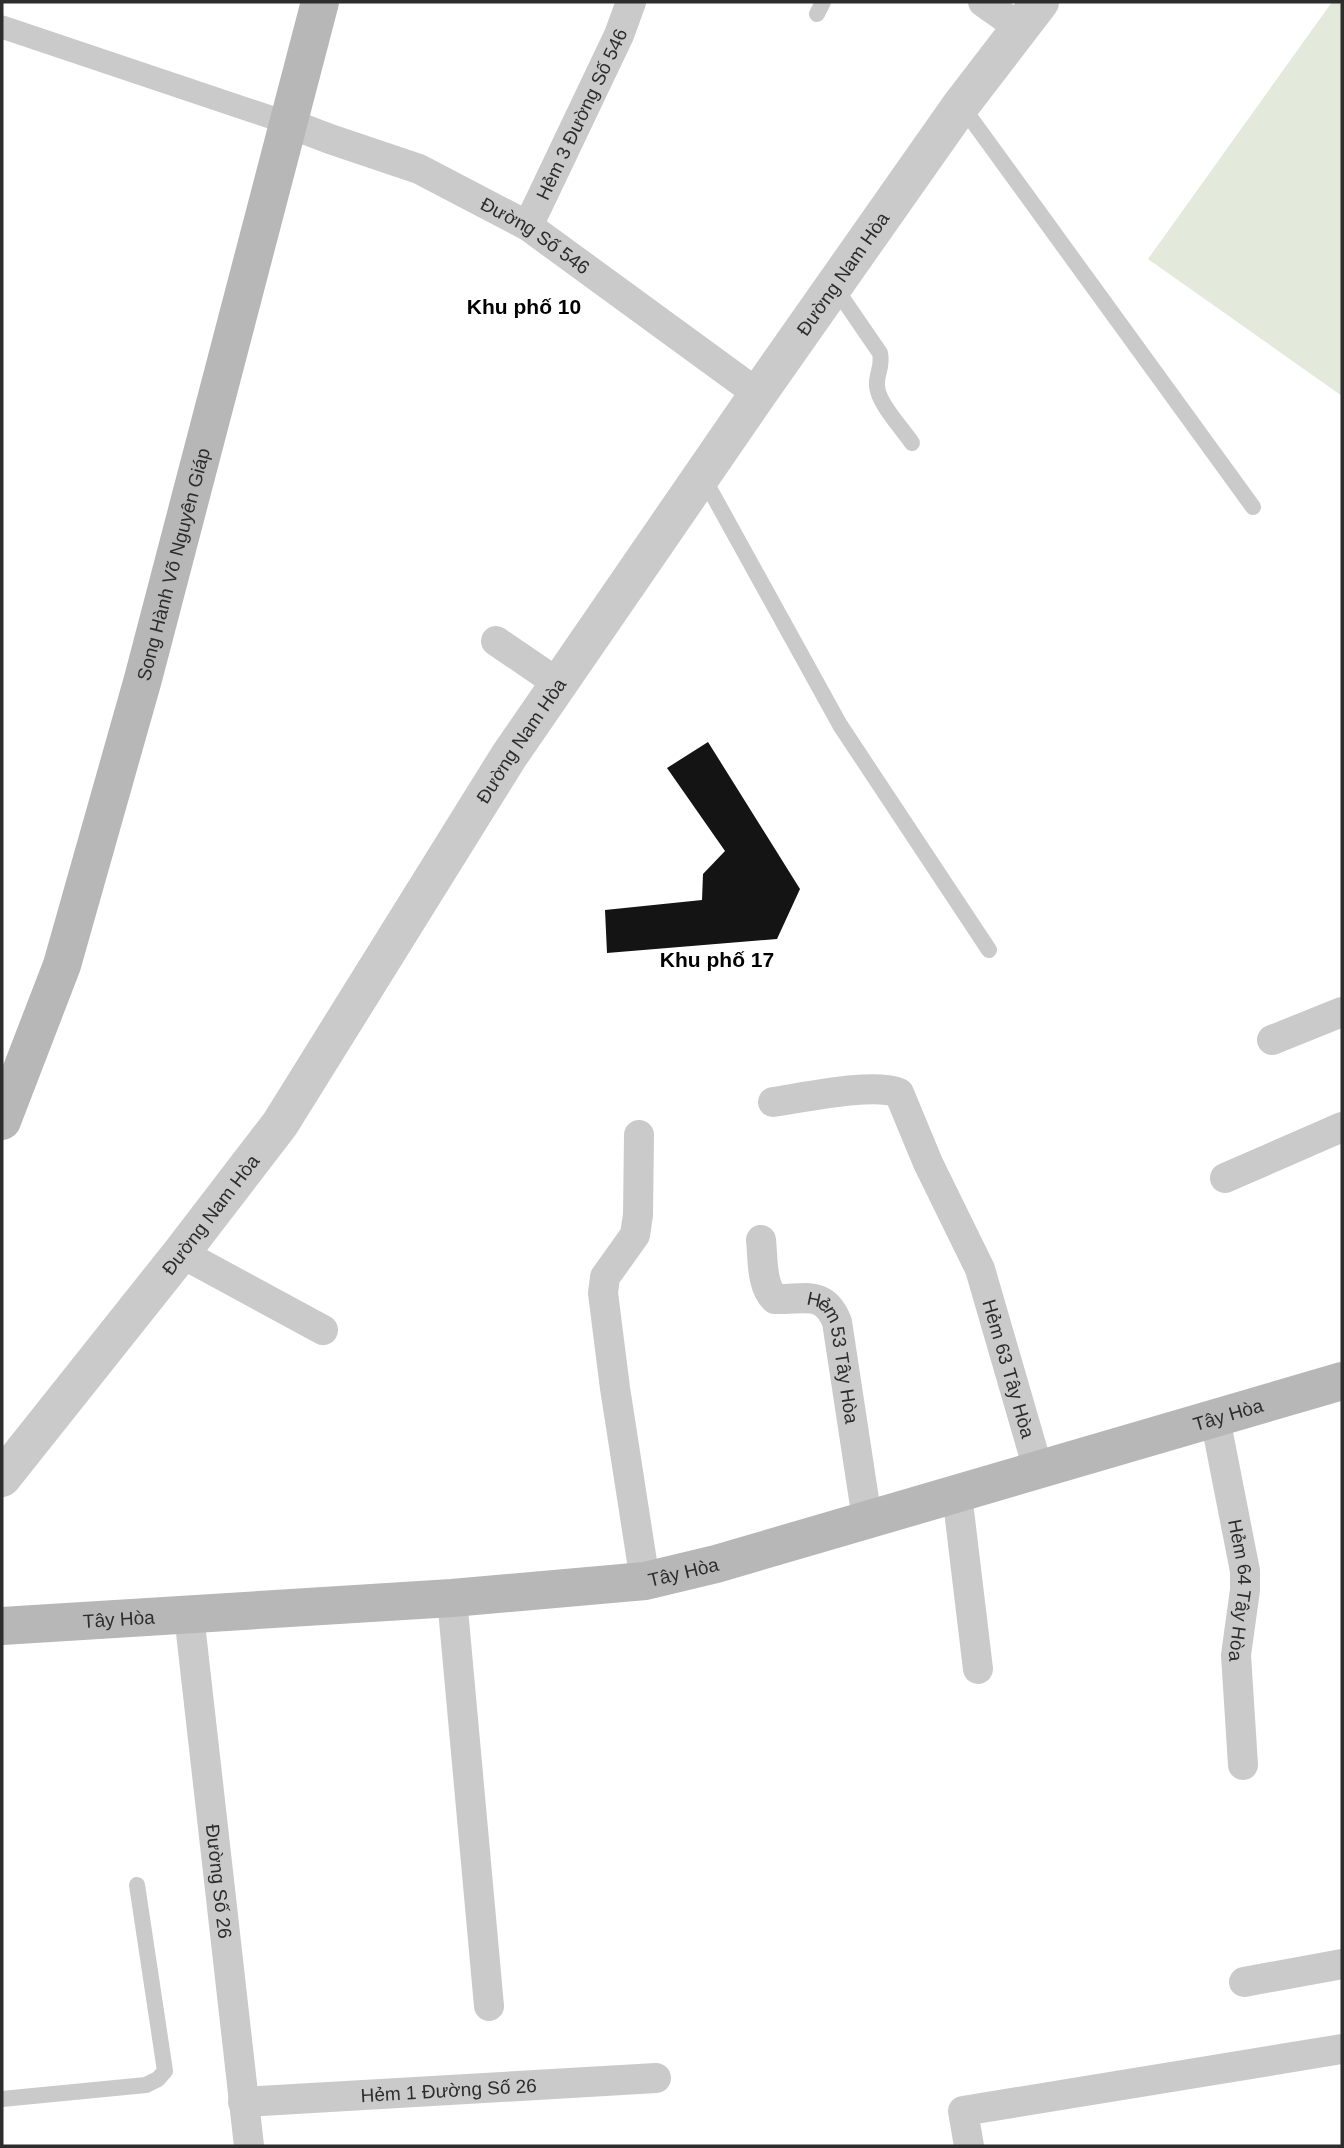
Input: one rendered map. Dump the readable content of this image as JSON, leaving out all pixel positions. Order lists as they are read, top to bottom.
{
  "streets": {
    "main road": ["Song Hành Võ Nguyên Giáp", "Tây Hòa"],
    "street": [
      "Hẻm 3 Đường Số 546",
      "Đường Số 546",
      "Đường Nam Hòa",
      "Hẻm 53 Tây Hòa",
      "Hẻm 63 Tây Hòa",
      "Hẻm 64 Tây Hòa",
      "Đường Số 26",
      "Hẻm 1 Đường Số 26"
    ]
  },
  "crossings": [
    ["Hẻm 3 Đường Số 546", "Đường Số 546"],
    ["Đường Số 546", "Đường Nam Hòa"],
    ["Đường Số 546", "Song Hành Võ Nguyên Giáp"],
    ["Hẻm 53 Tây Hòa", "Tây Hòa"],
    ["Hẻm 63 Tây Hòa", "Tây Hòa"],
    ["Tây Hòa", "Hẻm 64 Tây Hòa"],
    ["Tây Hòa", "Đường Số 26"],
    ["Đường Số 26", "Hẻm 1 Đường Số 26"]
  ],
  "districts": ["Khu phố 10", "Khu phố 17"]
}
